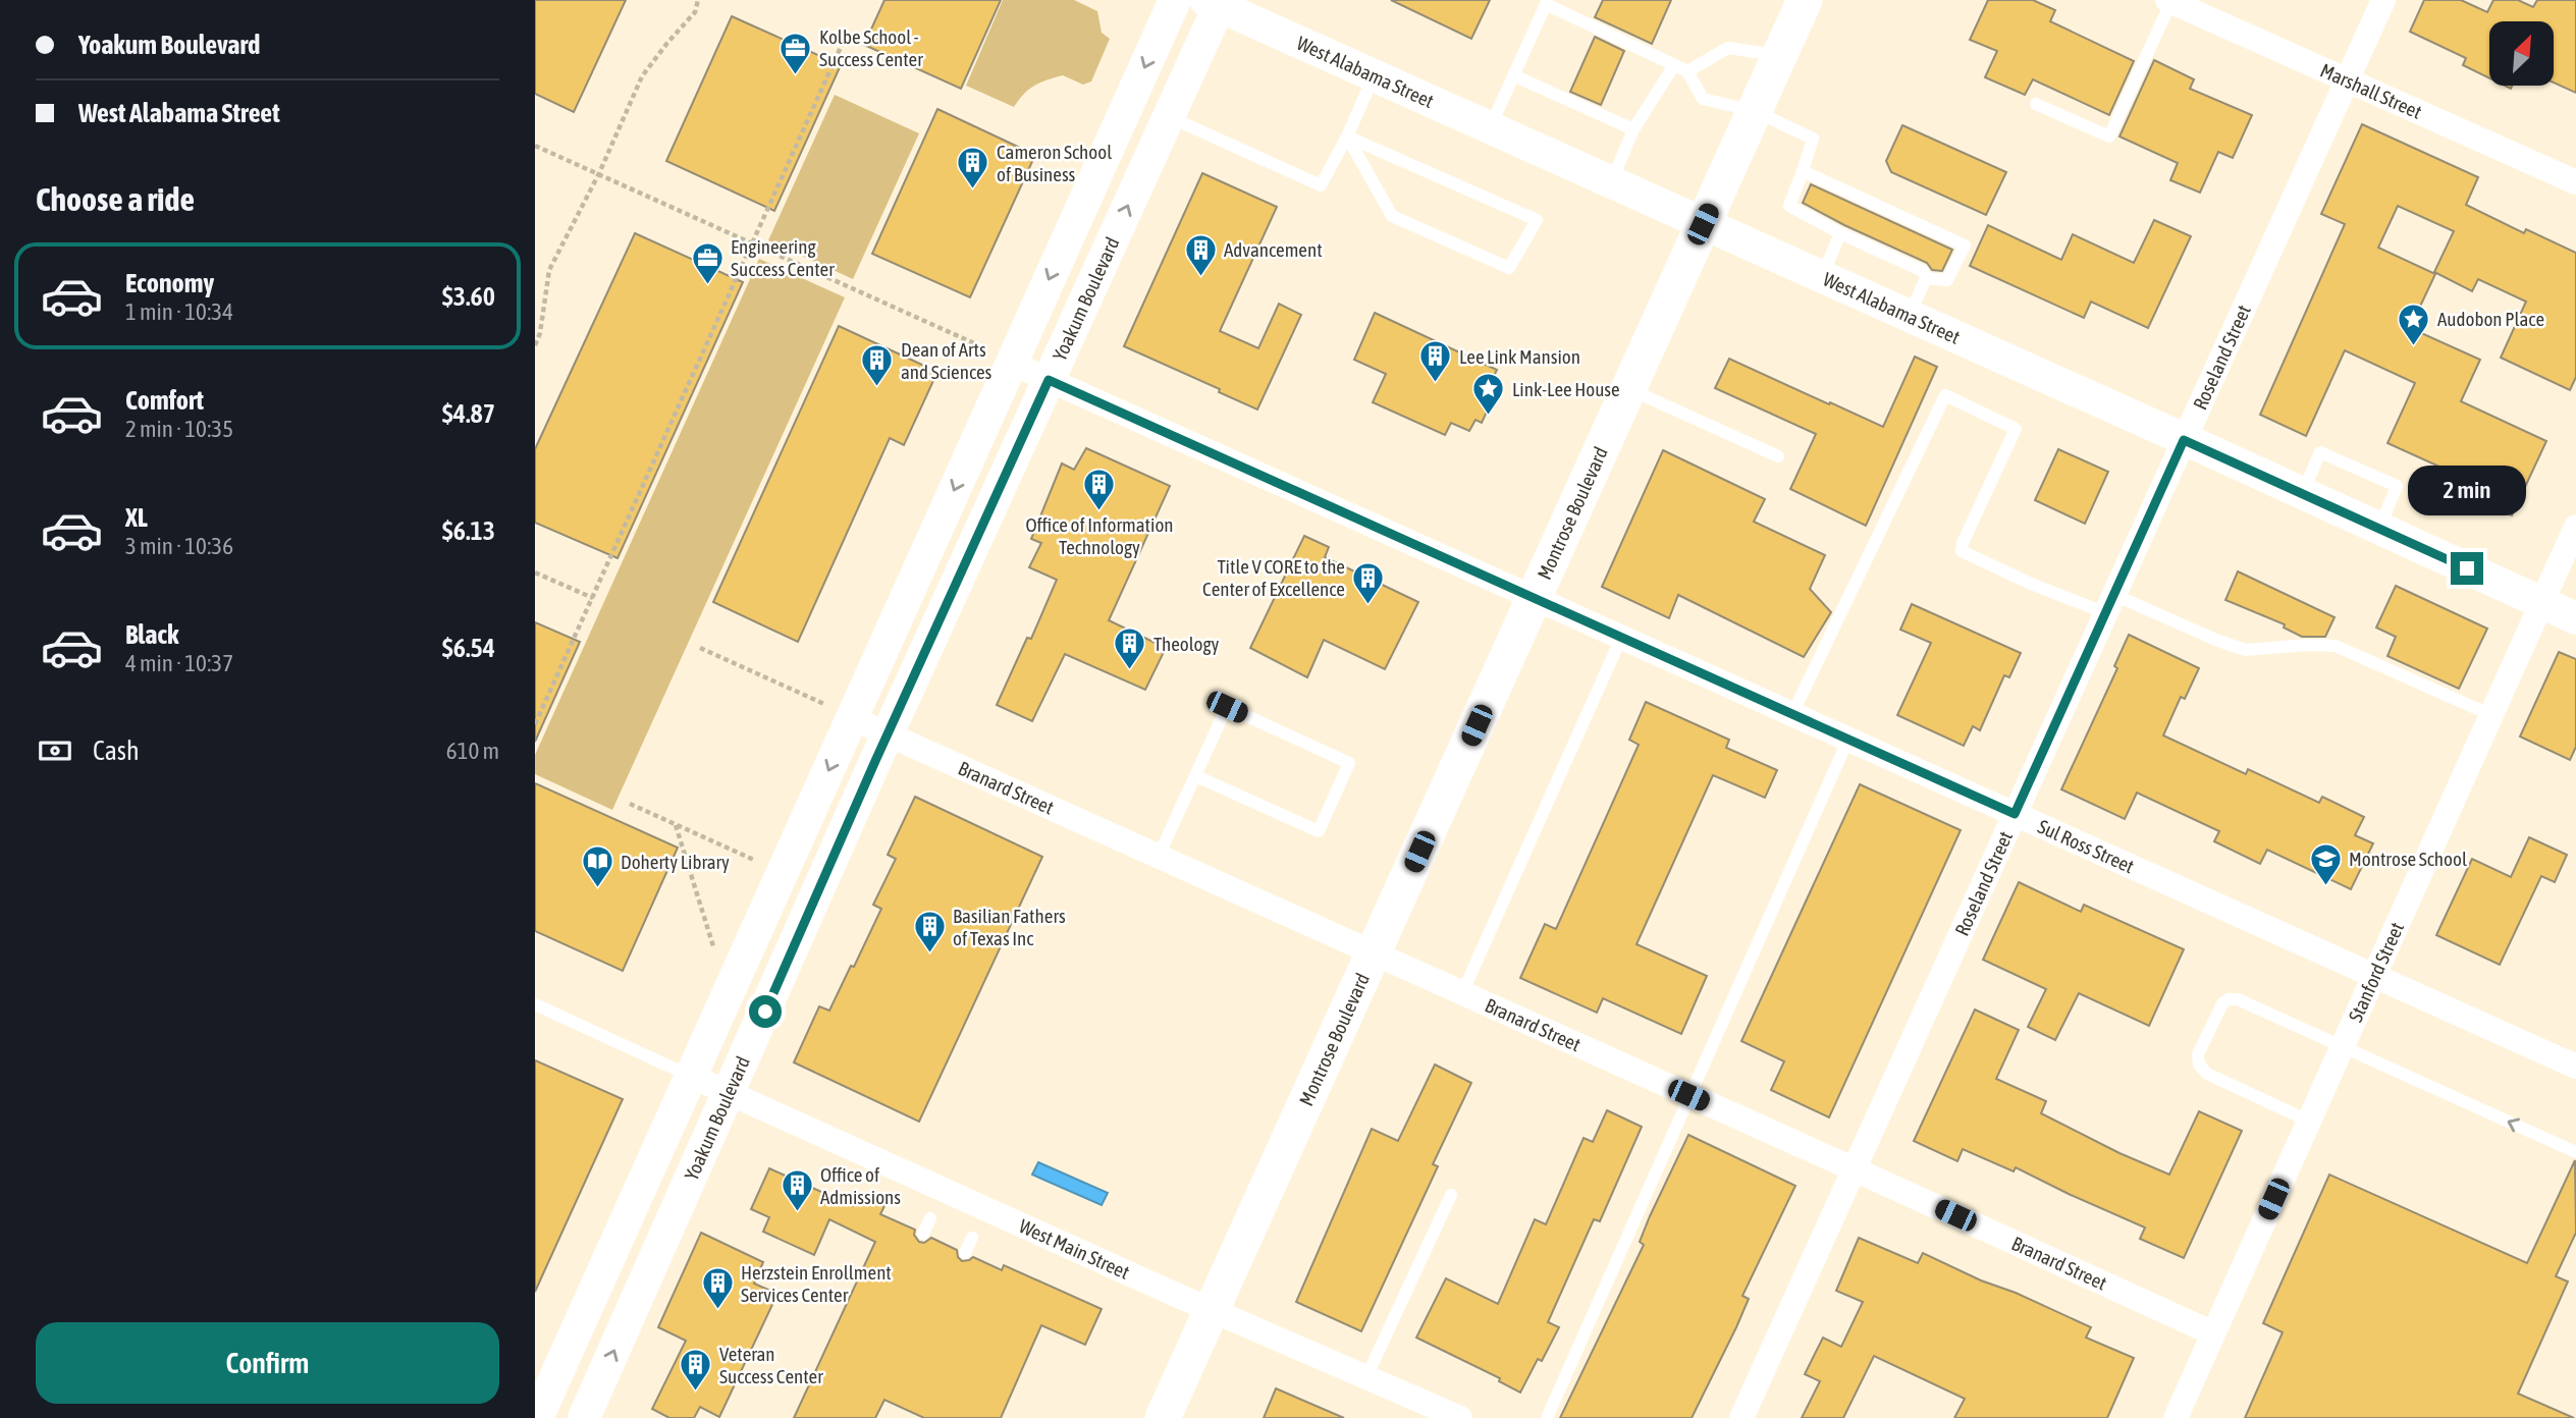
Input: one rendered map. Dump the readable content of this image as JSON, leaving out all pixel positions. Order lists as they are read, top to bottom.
{
  "streets": {
    "main road": ["Montrose Boulevard"],
    "street": [
      "West Alabama Street",
      "Marshall Street",
      "Yoakum Boulevard",
      "Roseland Street",
      "Branard Street",
      "Sul Ross Street",
      "Stanford Street",
      "West Main Street"
    ]
  },
  "crossings": [
    ["West Alabama Street", "Yoakum Boulevard"],
    ["West Alabama Street", "Roseland Street"],
    ["West Alabama Street", "Montrose Boulevard"],
    ["West Alabama Street", "Stanford Street"],
    ["Marshall Street", "Roseland Street"],
    ["Yoakum Boulevard", "Branard Street"],
    ["Yoakum Boulevard", "Sul Ross Street"],
    ["Yoakum Boulevard", "West Main Street"],
    ["Roseland Street", "Branard Street"],
    ["Roseland Street", "Sul Ross Street"],
    ["Montrose Boulevard", "Branard Street"],
    ["Montrose Boulevard", "Sul Ross Street"],
    ["Montrose Boulevard", "West Main Street"],
    ["Branard Street", "Stanford Street"],
    ["Sul Ross Street", "Stanford Street"]
  ],
  "places": {
    "office": ["Kolbe School - Success Center", "Engineering Success Center"],
    "building": [
      "Cameron School of Business",
      "Advancement",
      "Lee Link Mansion",
      "Dean of Arts and Sciences",
      "Office of Information Technology",
      "Title V CORE to the Center of Excellence",
      "Theology",
      "Basilian Fathers of Texas Inc",
      "Office of Admissions",
      "Herzstein Enrollment Services Center",
      "Veteran Success Center"
    ],
    "place": ["Audobon Place", "Link-Lee House"],
    "school or university": ["Montrose School"],
    "library": ["Doherty Library"]
  },
  "north": "top right",
  "page": {
    "banner": ["Yoakum Boulevard", "West Alabama Street"],
    "heading": "Choose a ride",
    "list": [
      {
        "name": "Economy",
        "note": "1 min · 10:34",
        "value": "$3.60"
      },
      {
        "name": "Comfort",
        "note": "2 min · 10:35",
        "value": "$4.87"
      },
      {
        "name": "XL",
        "note": "3 min · 10:36",
        "value": "$6.13"
      },
      {
        "name": "Black",
        "note": "4 min · 10:37",
        "value": "$6.54"
      }
    ],
    "bubble": "2 min",
    "pay": ["Cash", "610 m"],
    "buttons": "Confirm"
  }
}
